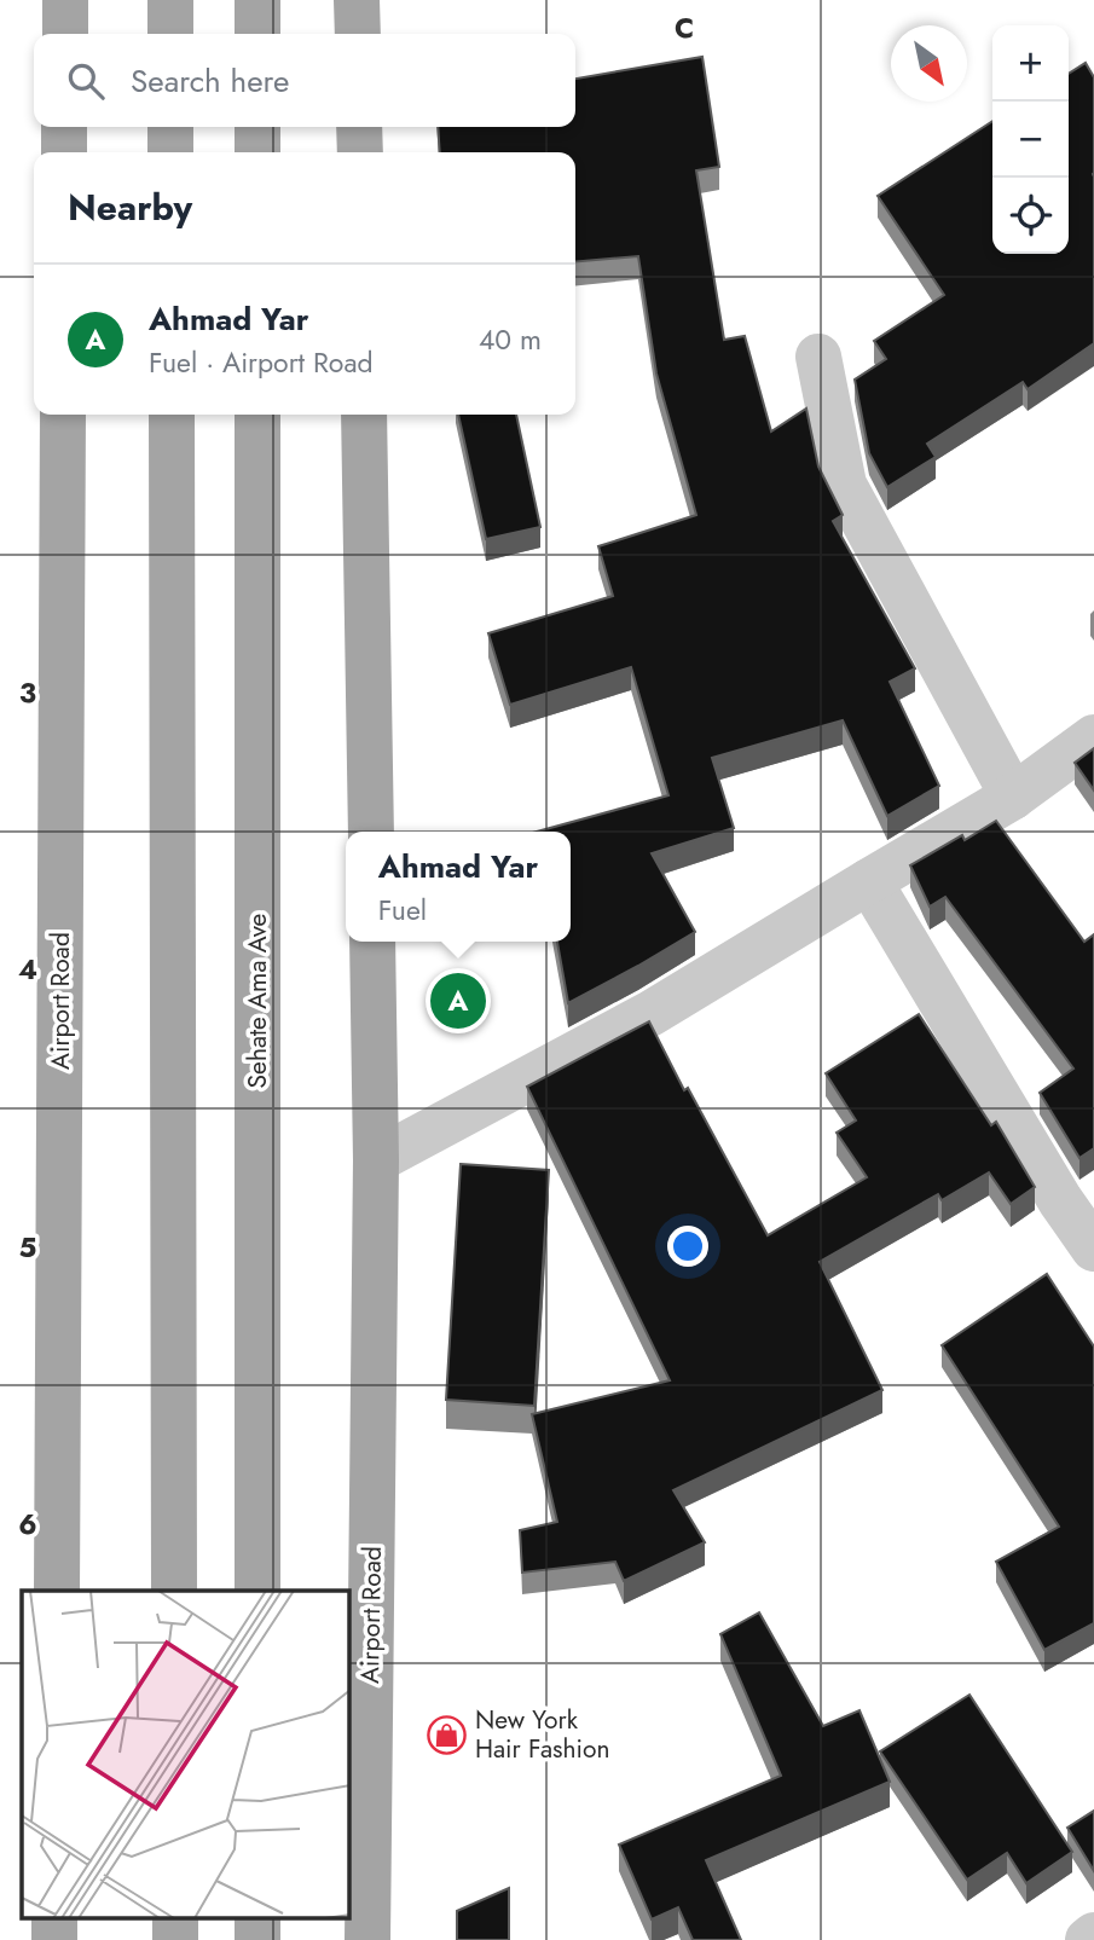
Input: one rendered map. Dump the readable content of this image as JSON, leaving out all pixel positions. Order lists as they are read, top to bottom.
{
  "streets": {
    "main road": ["Airport Road", "Sehate Ama Ave"]
  },
  "places": {
    "shop": ["New York Hair Fashion"]
  },
  "north": "bottom right",
  "page": {
    "map_buttons": ["+", "−"],
    "search": "Search here",
    "heading": "Nearby",
    "list": [
      {
        "mark": "A",
        "name": "Ahmad Yar",
        "note": "Fuel · Airport Road",
        "value": "40 m"
      }
    ],
    "popup": ["Ahmad Yar", "Fuel"],
    "pins": "A"
  },
  "grid": {
    "columns": ["C"],
    "rows": [
      "3",
      "4",
      "5",
      "6"
    ]
  }
}
